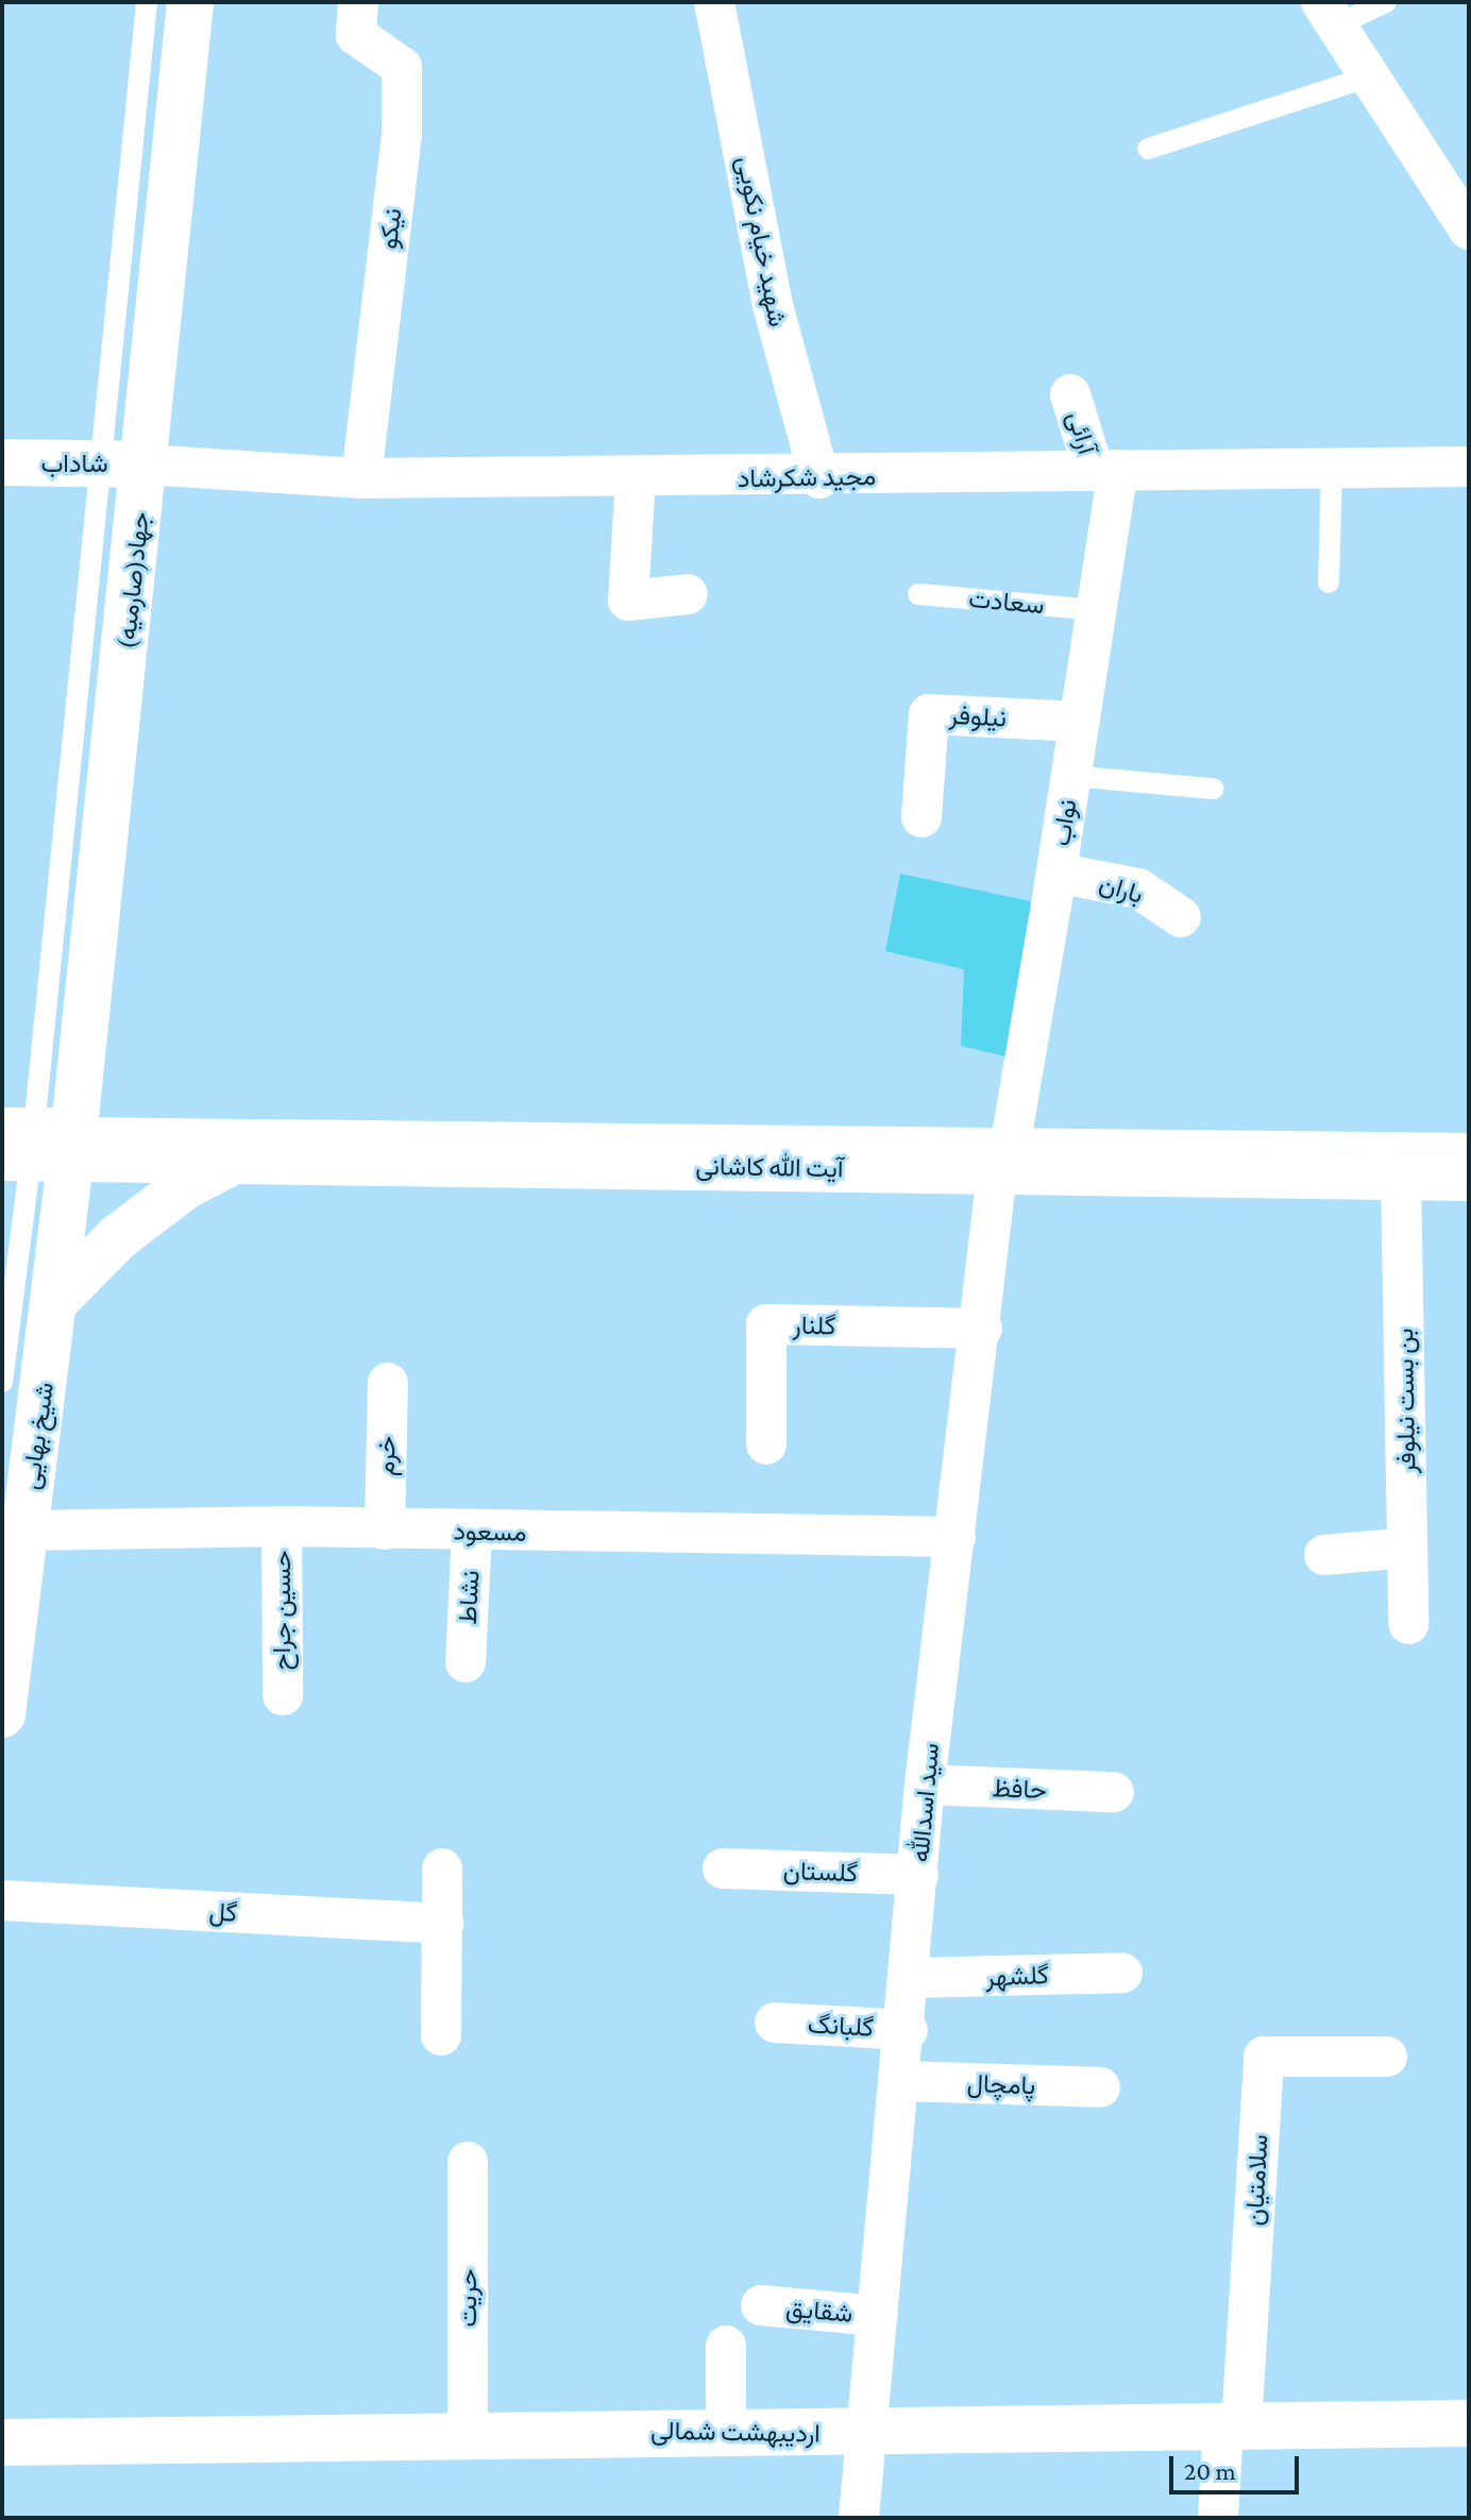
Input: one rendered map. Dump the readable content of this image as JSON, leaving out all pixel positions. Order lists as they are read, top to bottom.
{
  "streets": {
    "main road": [
      "شاداب",
      "جهاد(صارمیه)",
      "آیت الله کاشانی",
      "شیخ بهایی",
      "اردیبهشت شمالی"
    ],
    "street": [
      "نیکو",
      "شهید خیام نکویی",
      "آرائی",
      "مجید شکرشاد",
      "نیلوفر",
      "نواب",
      "باران",
      "گلنار",
      "بن بست نیلوفر",
      "خرم",
      "مسعود",
      "نشاط",
      "حسین جراح",
      "حافظ",
      "سید اسدالله",
      "گلستان",
      "گل",
      "گلشهر",
      "گلبانگ",
      "پامچال",
      "سلامتیان",
      "حریت",
      "شقایق"
    ],
    "lane": ["سعادت"]
  },
  "crossings": [
    ["نیکو", "مجید شکرشاد"],
    ["شهید خیام نکویی", "مجید شکرشاد"],
    ["آرائی", "مجید شکرشاد"],
    ["آرائی", "نواب"],
    ["شاداب", "مجید شکرشاد"],
    ["شاداب", "جهاد(صارمیه)"],
    ["مجید شکرشاد", "جهاد(صارمیه)"],
    ["مجید شکرشاد", "نواب"],
    ["جهاد(صارمیه)", "آیت الله کاشانی"],
    ["جهاد(صارمیه)", "شیخ بهایی"],
    ["سعادت", "نواب"],
    ["نیلوفر", "نواب"],
    ["نواب", "باران"],
    ["نواب", "آیت الله کاشانی"],
    ["نواب", "سید اسدالله"],
    ["آیت الله کاشانی", "بن بست نیلوفر"],
    ["آیت الله کاشانی", "شیخ بهایی"],
    ["آیت الله کاشانی", "سید اسدالله"],
    ["گلنار", "سید اسدالله"],
    ["شیخ بهایی", "مسعود"],
    ["خرم", "مسعود"],
    ["مسعود", "نشاط"],
    ["مسعود", "حسین جراح"],
    ["مسعود", "سید اسدالله"],
    ["حافظ", "سید اسدالله"],
    ["سید اسدالله", "گلستان"],
    ["سید اسدالله", "گلشهر"],
    ["سید اسدالله", "گلبانگ"],
    ["سید اسدالله", "پامچال"],
    ["سید اسدالله", "شقایق"],
    ["سید اسدالله", "اردیبهشت شمالی"],
    ["سلامتیان", "اردیبهشت شمالی"],
    ["حریت", "اردیبهشت شمالی"]
  ],
  "scale_bar": "20 m"
}
